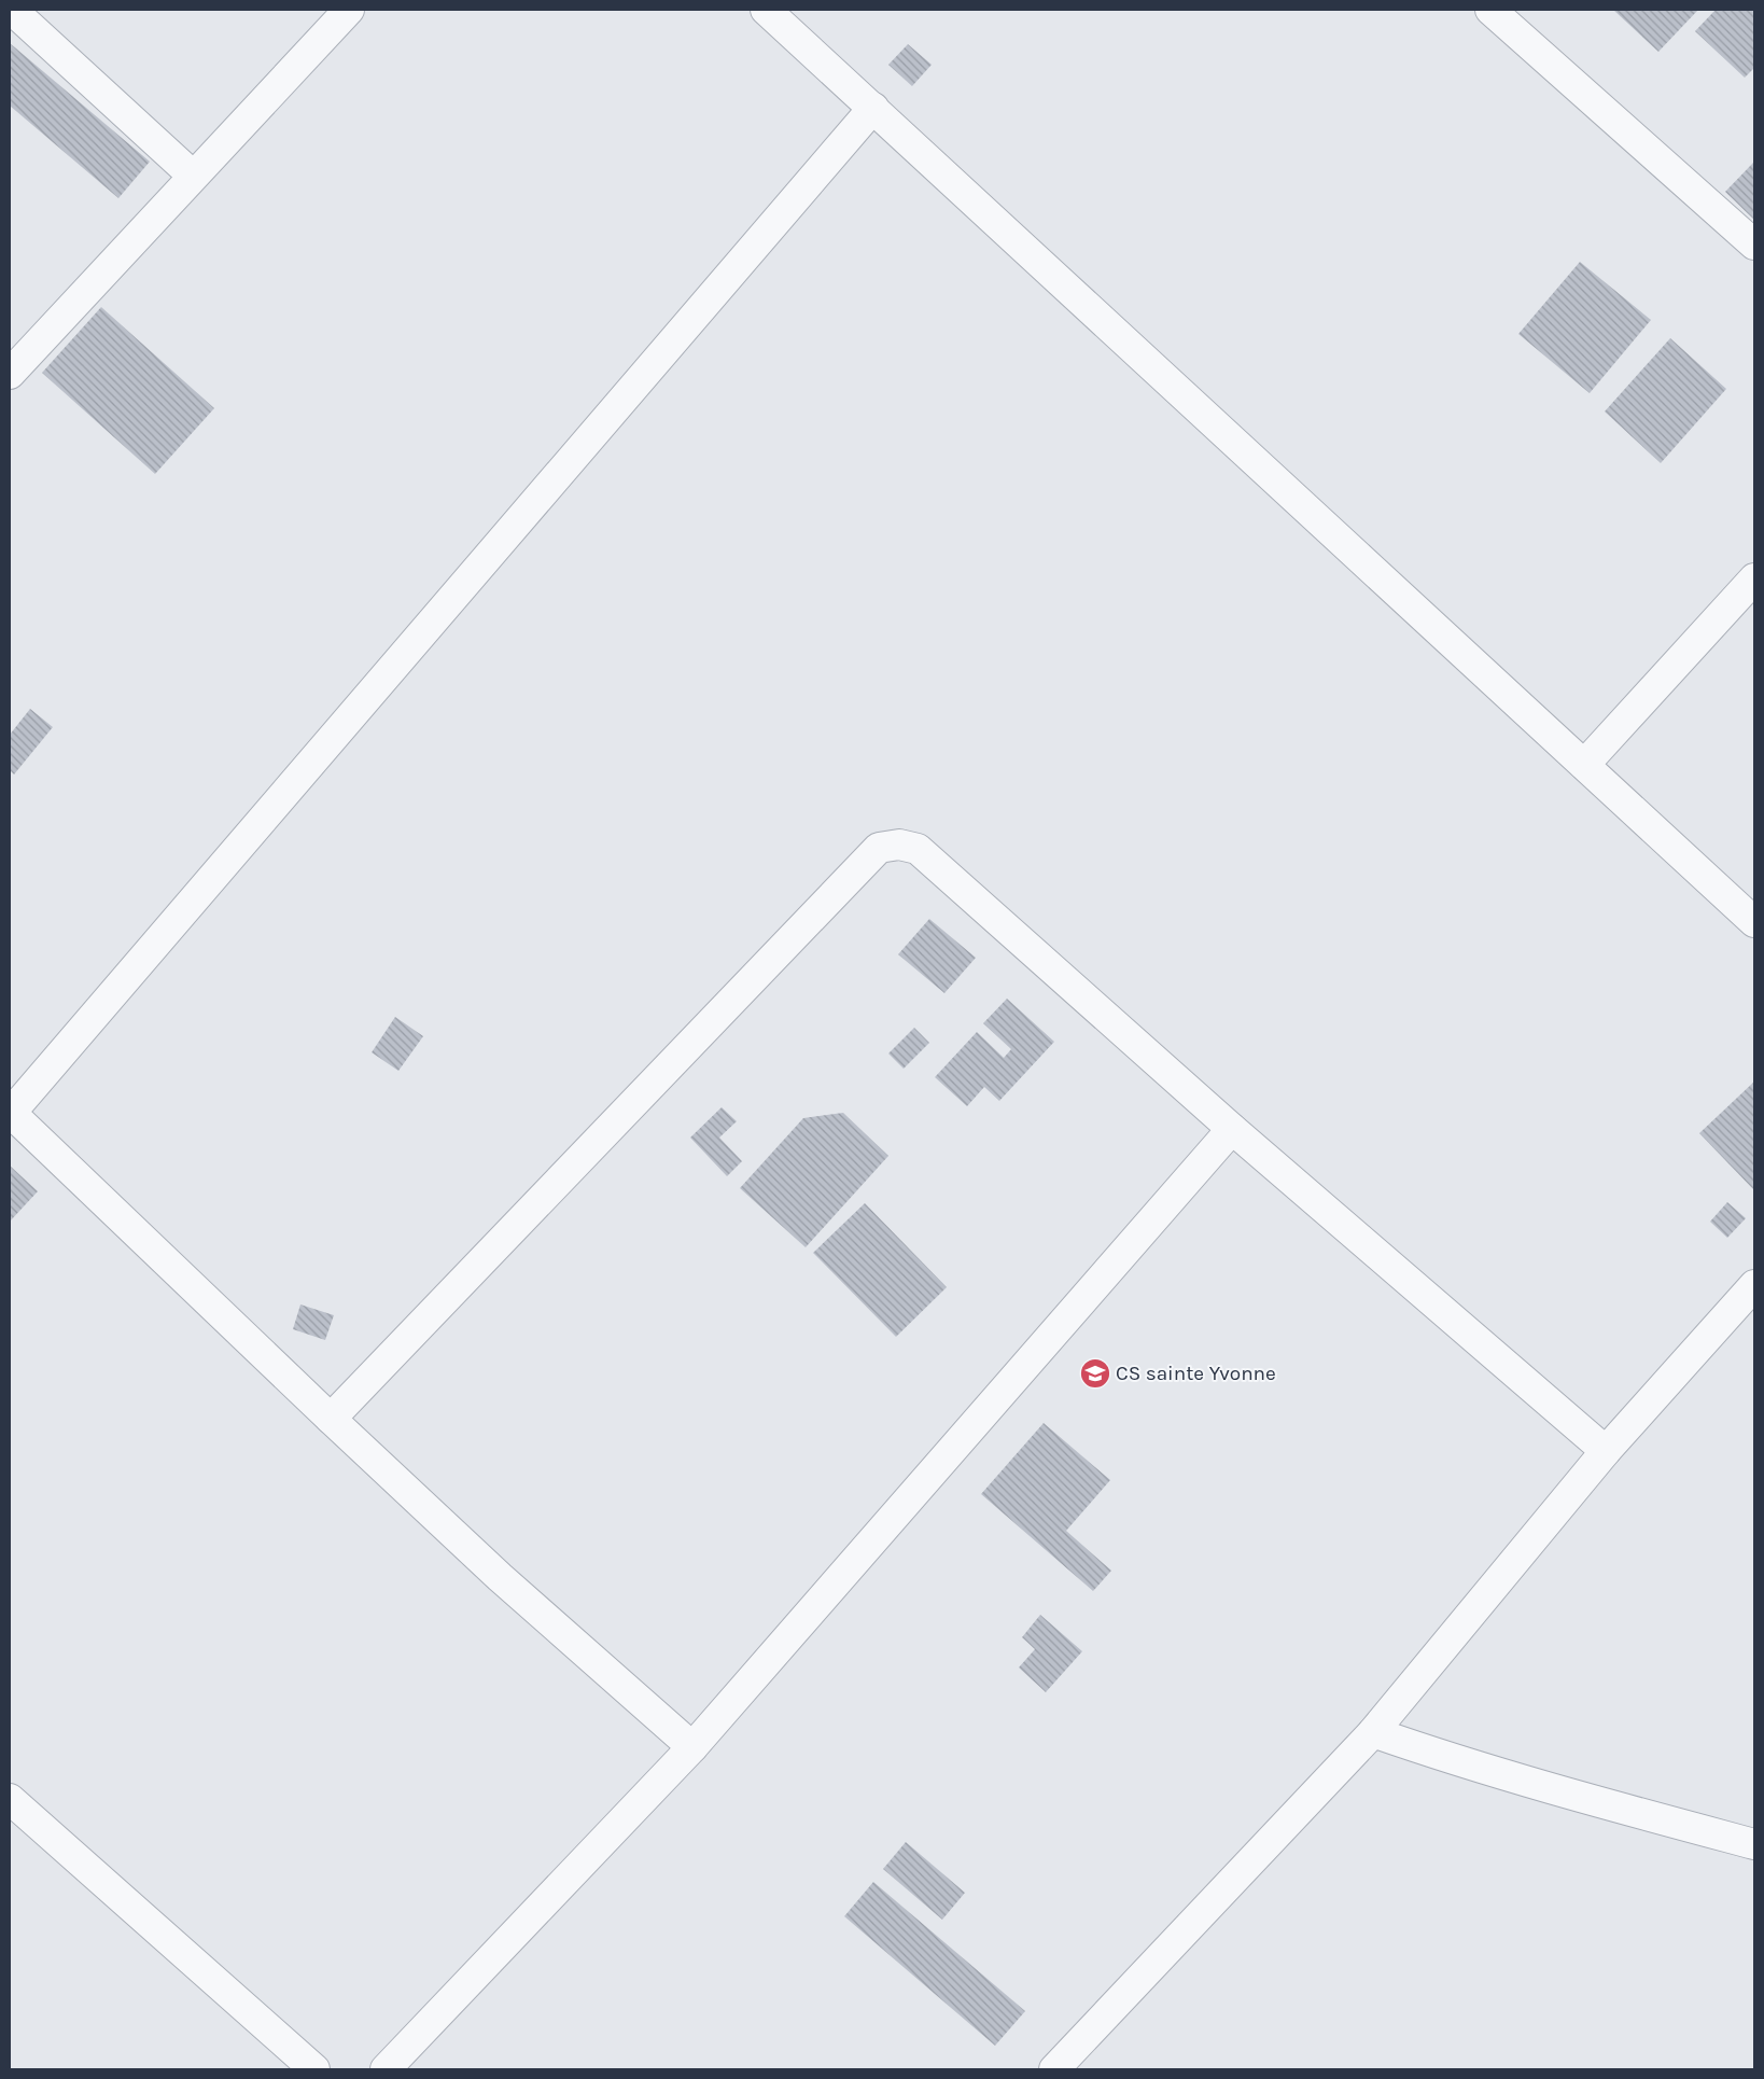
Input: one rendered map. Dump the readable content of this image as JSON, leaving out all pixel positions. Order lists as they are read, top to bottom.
{
  "places": {
    "school or university": ["CS sainte Yvonne"]
  }
}
